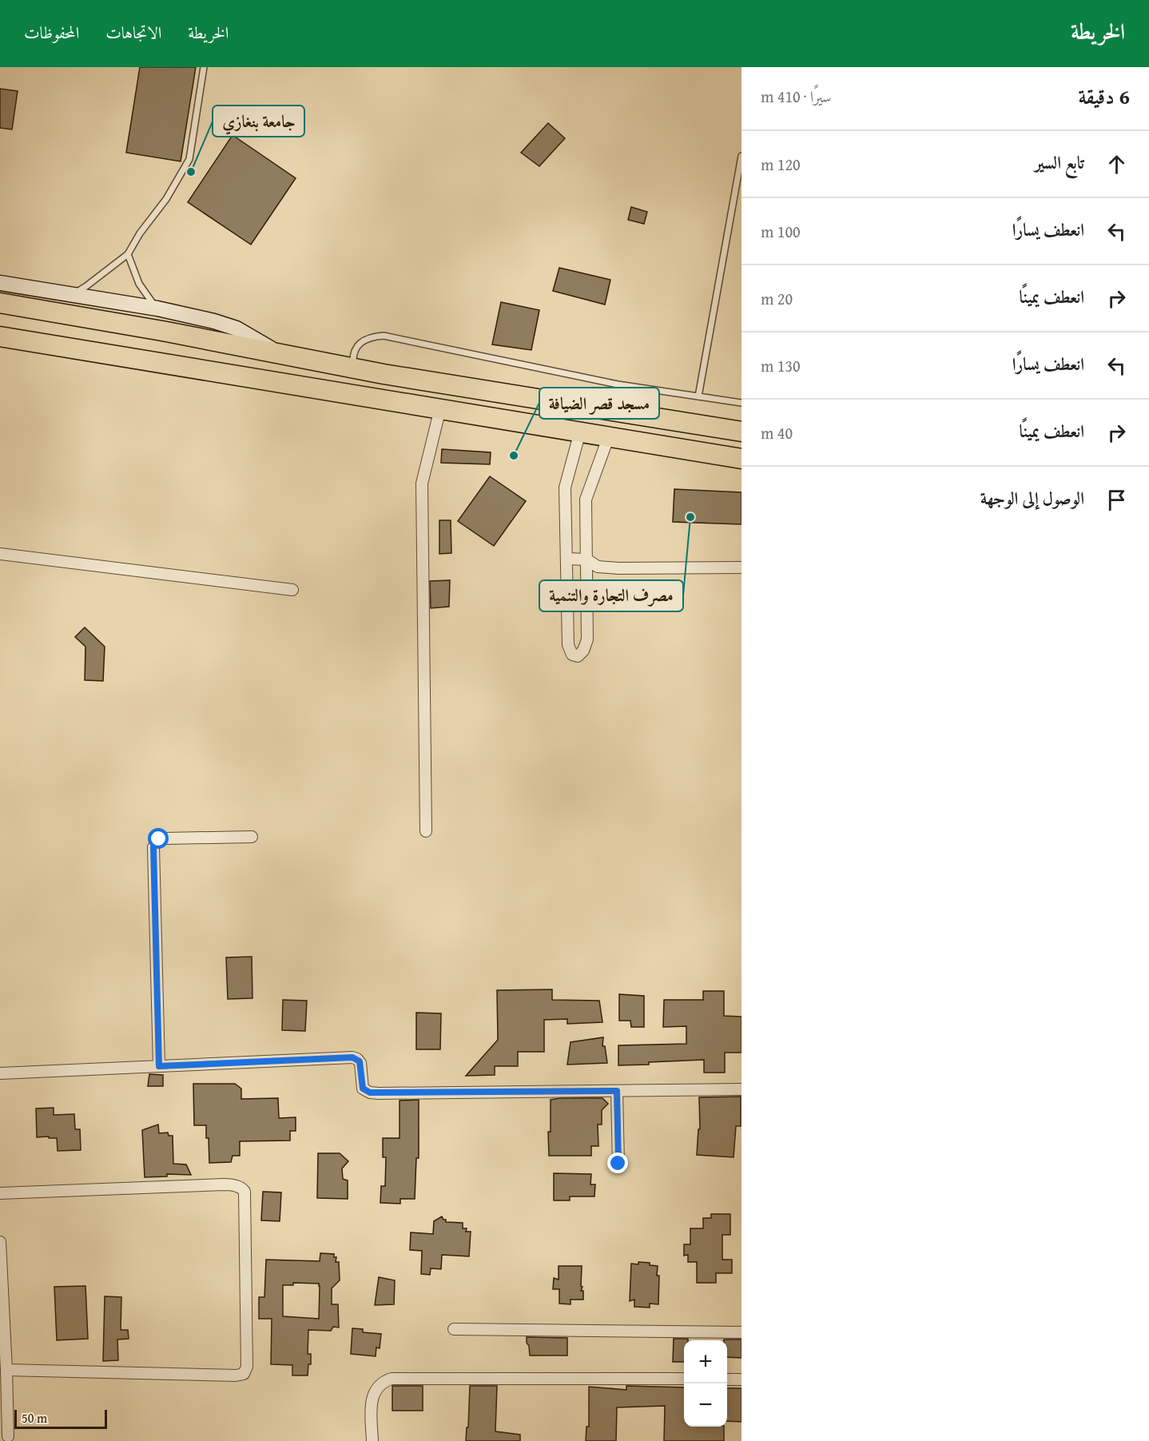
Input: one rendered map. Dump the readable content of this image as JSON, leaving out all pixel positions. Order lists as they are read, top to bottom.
{
  "places": ["جامعة بنغازي", "مسجد قصر الضيافة", "مصرف التجارة والتنمية"],
  "scale_bar": "50 m",
  "page": {
    "header": "الخريطة",
    "nav": ["الخريطة", "الاتجاهات", "المحفوظات"],
    "heading": ["6 دقيقة", "سيرًا · 410 m"],
    "list": [
      ["تابع السير", "120 m"],
      ["انعطف يسارًا", "100 m"],
      ["انعطف يمينًا", "20 m"],
      ["انعطف يسارًا", "130 m"],
      ["انعطف يمينًا", "40 m"],
      "الوصول إلى الوجهة"
    ],
    "map_buttons": ["+", "−"],
    "scale": "50 m"
  }
}
